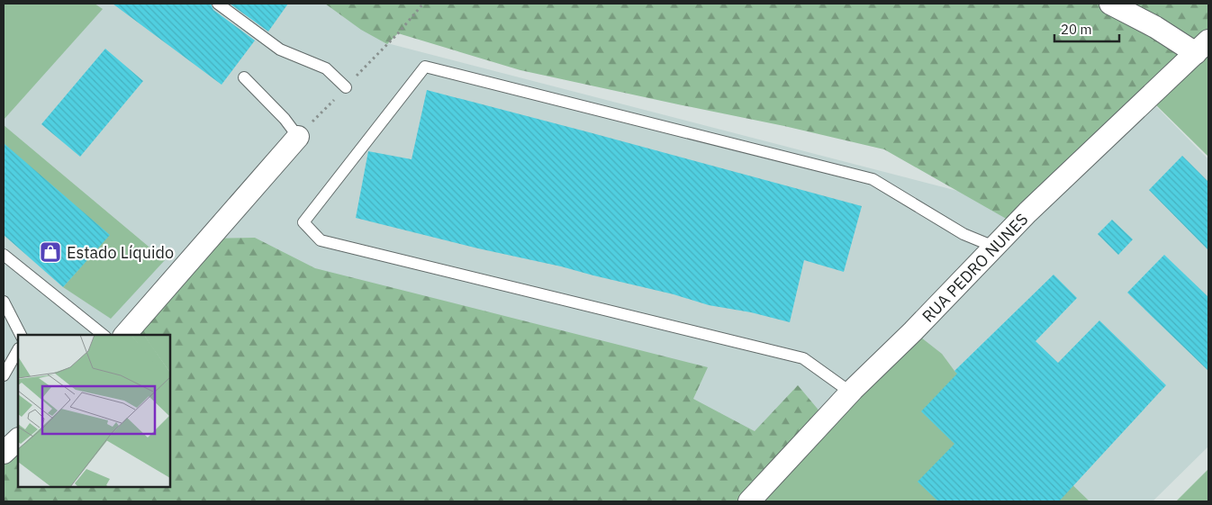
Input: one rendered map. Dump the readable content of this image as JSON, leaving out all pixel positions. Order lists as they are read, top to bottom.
{
  "streets": {
    "street": ["RUA PEDRO NUNES"]
  },
  "places": {
    "shop": ["Estado Líquido"]
  },
  "scale_bar": "20 m"
}
